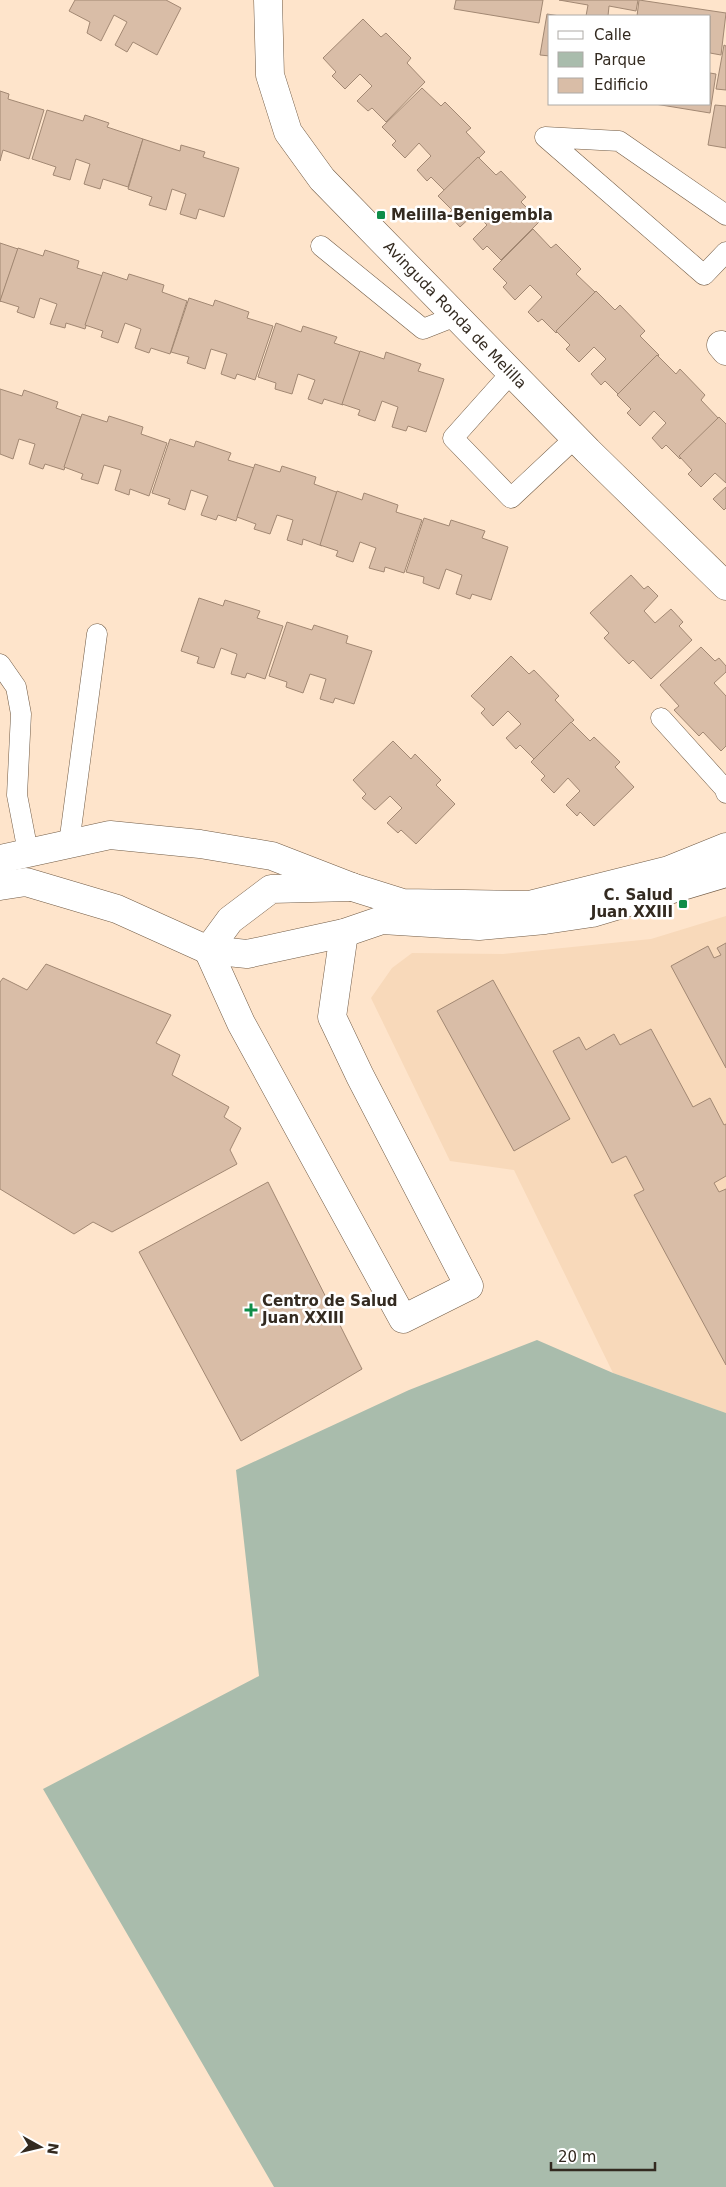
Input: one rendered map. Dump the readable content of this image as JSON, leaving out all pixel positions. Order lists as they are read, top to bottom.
{
  "streets": {
    "street": ["Avinguda Ronda de Melilla"]
  },
  "places": {
    "transit": ["Melilla-Benigembla", "C. Salud Juan XXIII"],
    "health": ["Centro de Salud Juan XXIII"]
  },
  "legend": ["Calle", "Parque", "Edificio"],
  "scale_bar": "20 m",
  "north": "right"
}
